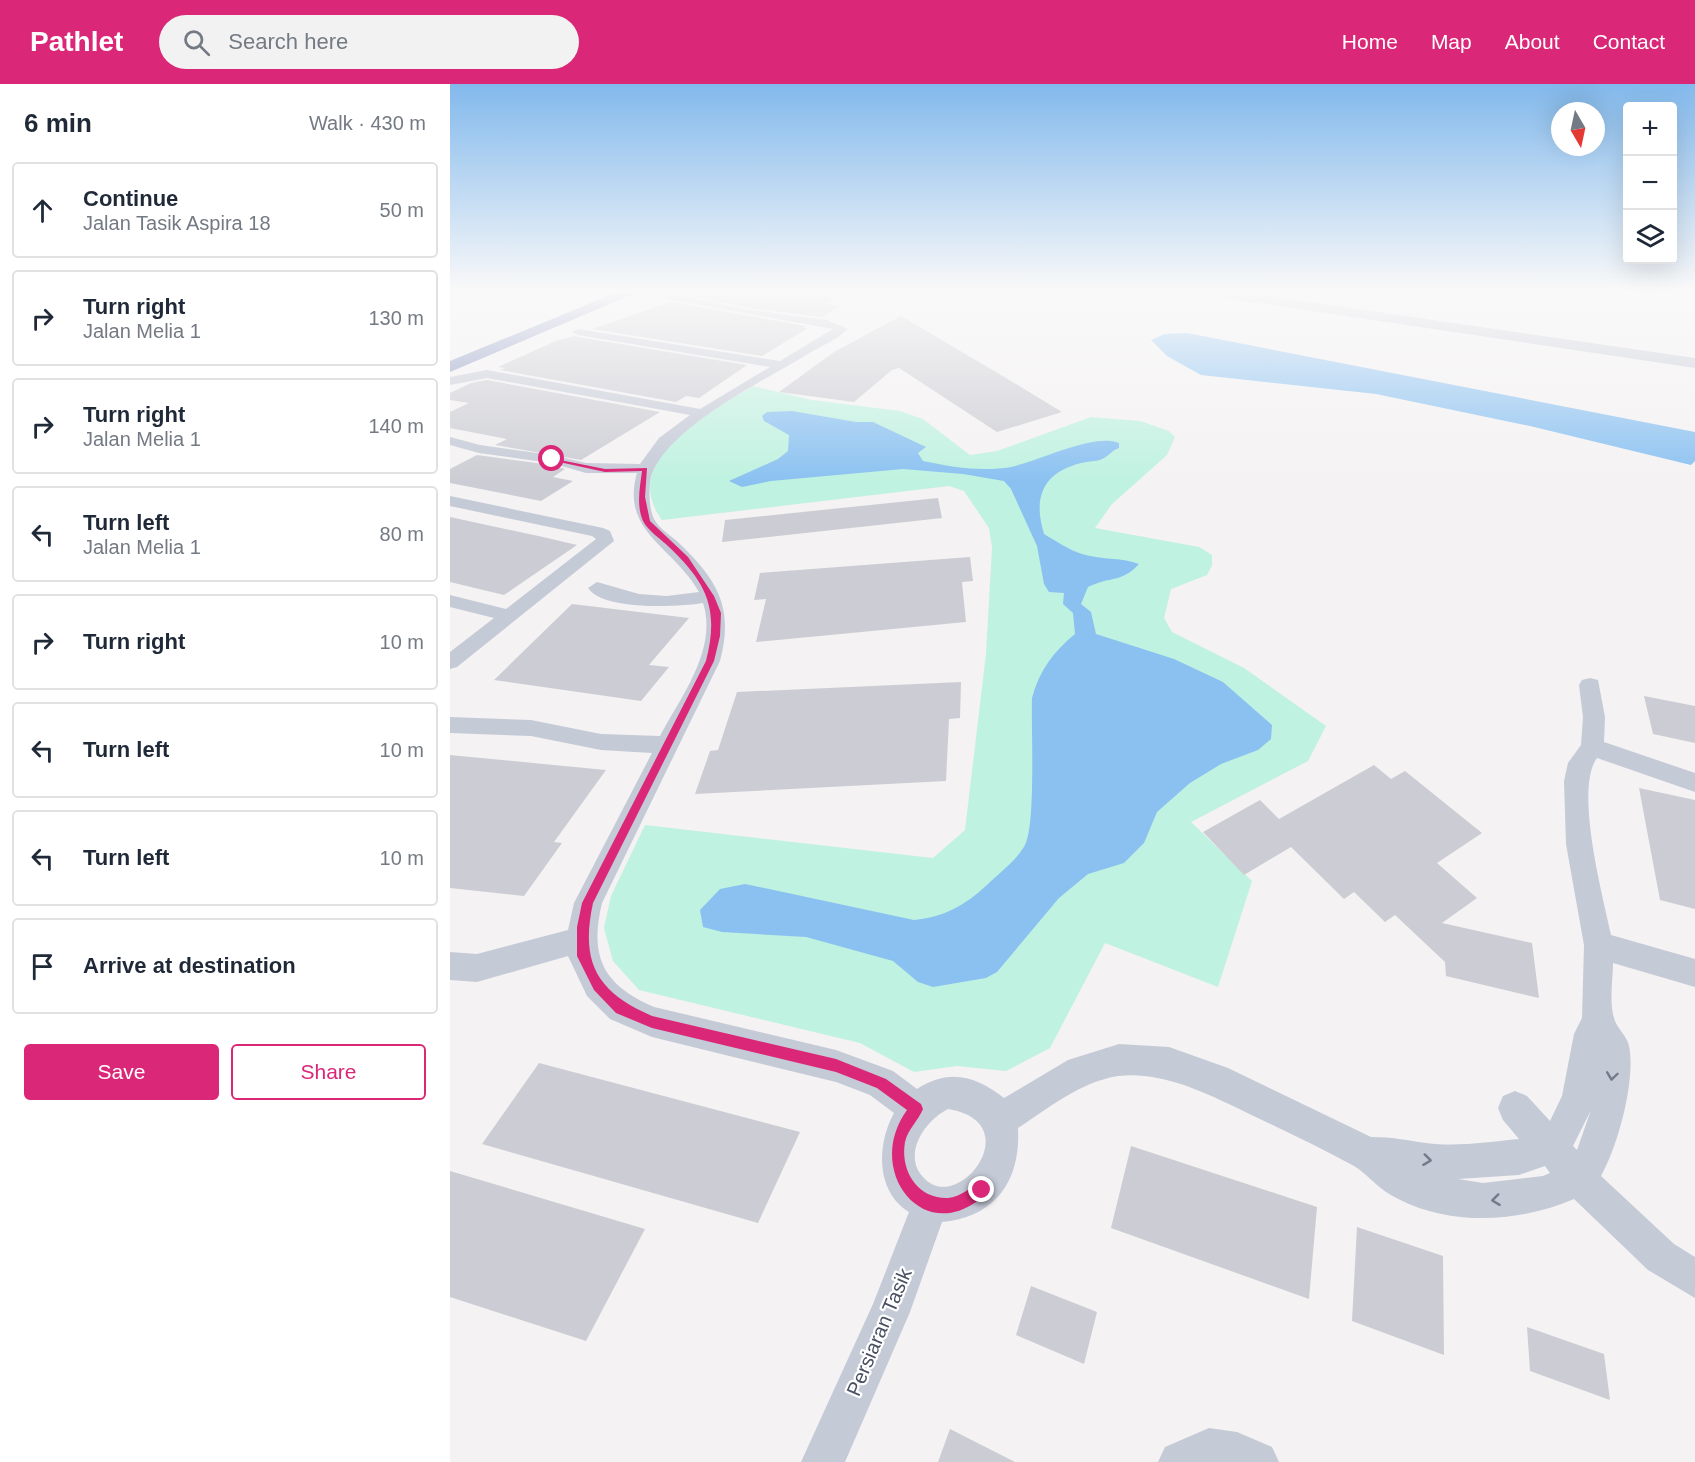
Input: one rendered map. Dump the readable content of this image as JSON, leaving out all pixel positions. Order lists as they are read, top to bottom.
{
  "streets": {
    "street": ["Persiaran Tasik"]
  },
  "north": "bottom",
  "page": {
    "header": "Pathlet",
    "search": "Search here",
    "nav": [
      "Home",
      "Map",
      "About",
      "Contact"
    ],
    "heading": ["6 min", "Walk · 430 m"],
    "map_buttons": ["+", "−"],
    "list": [
      ["Continue", "Jalan Tasik Aspira 18", "50 m"],
      ["Turn right", "Jalan Melia 1", "130 m"],
      ["Turn right", "Jalan Melia 1", "140 m"],
      ["Turn left", "Jalan Melia 1", "80 m"],
      ["Turn right", "10 m"],
      ["Turn left", "10 m"],
      ["Turn left", "10 m"],
      "Arrive at destination"
    ],
    "buttons": ["Save", "Share"]
  }
}
